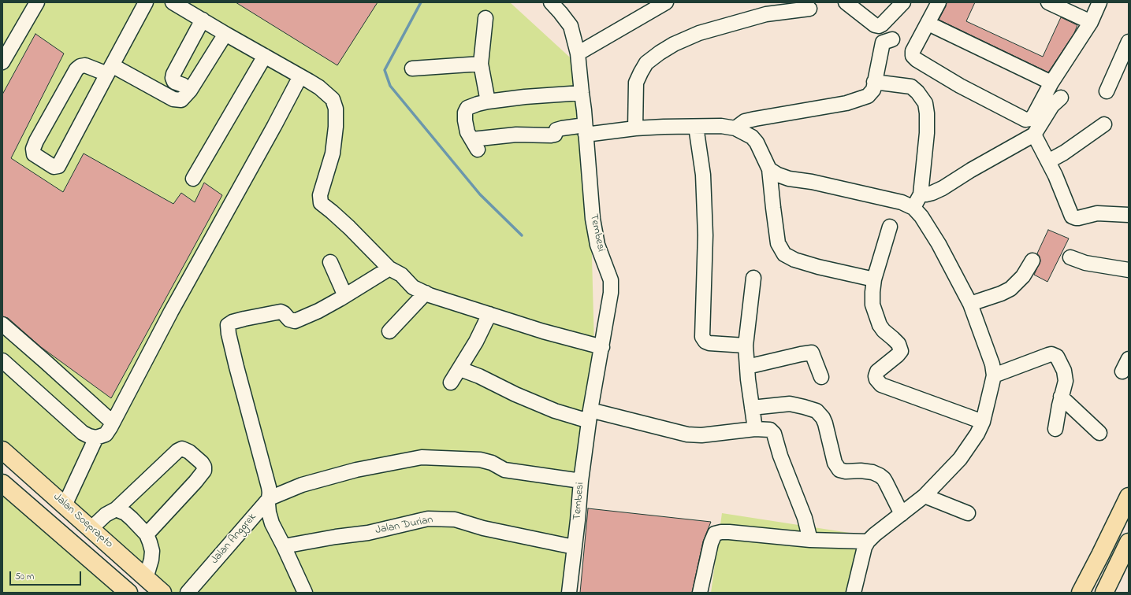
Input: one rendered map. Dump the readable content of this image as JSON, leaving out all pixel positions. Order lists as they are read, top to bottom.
{
  "streets": {
    "highway": ["Jalan Soeprapto"],
    "street": ["Tembesi", "Jalan Durian", "Jalan Anggrek"]
  },
  "crossings": [
    ["Tembesi", "Jalan Durian"],
    ["Tembesi", "Jalan Anggrek"]
  ],
  "scale_bar": "50 m"
}
